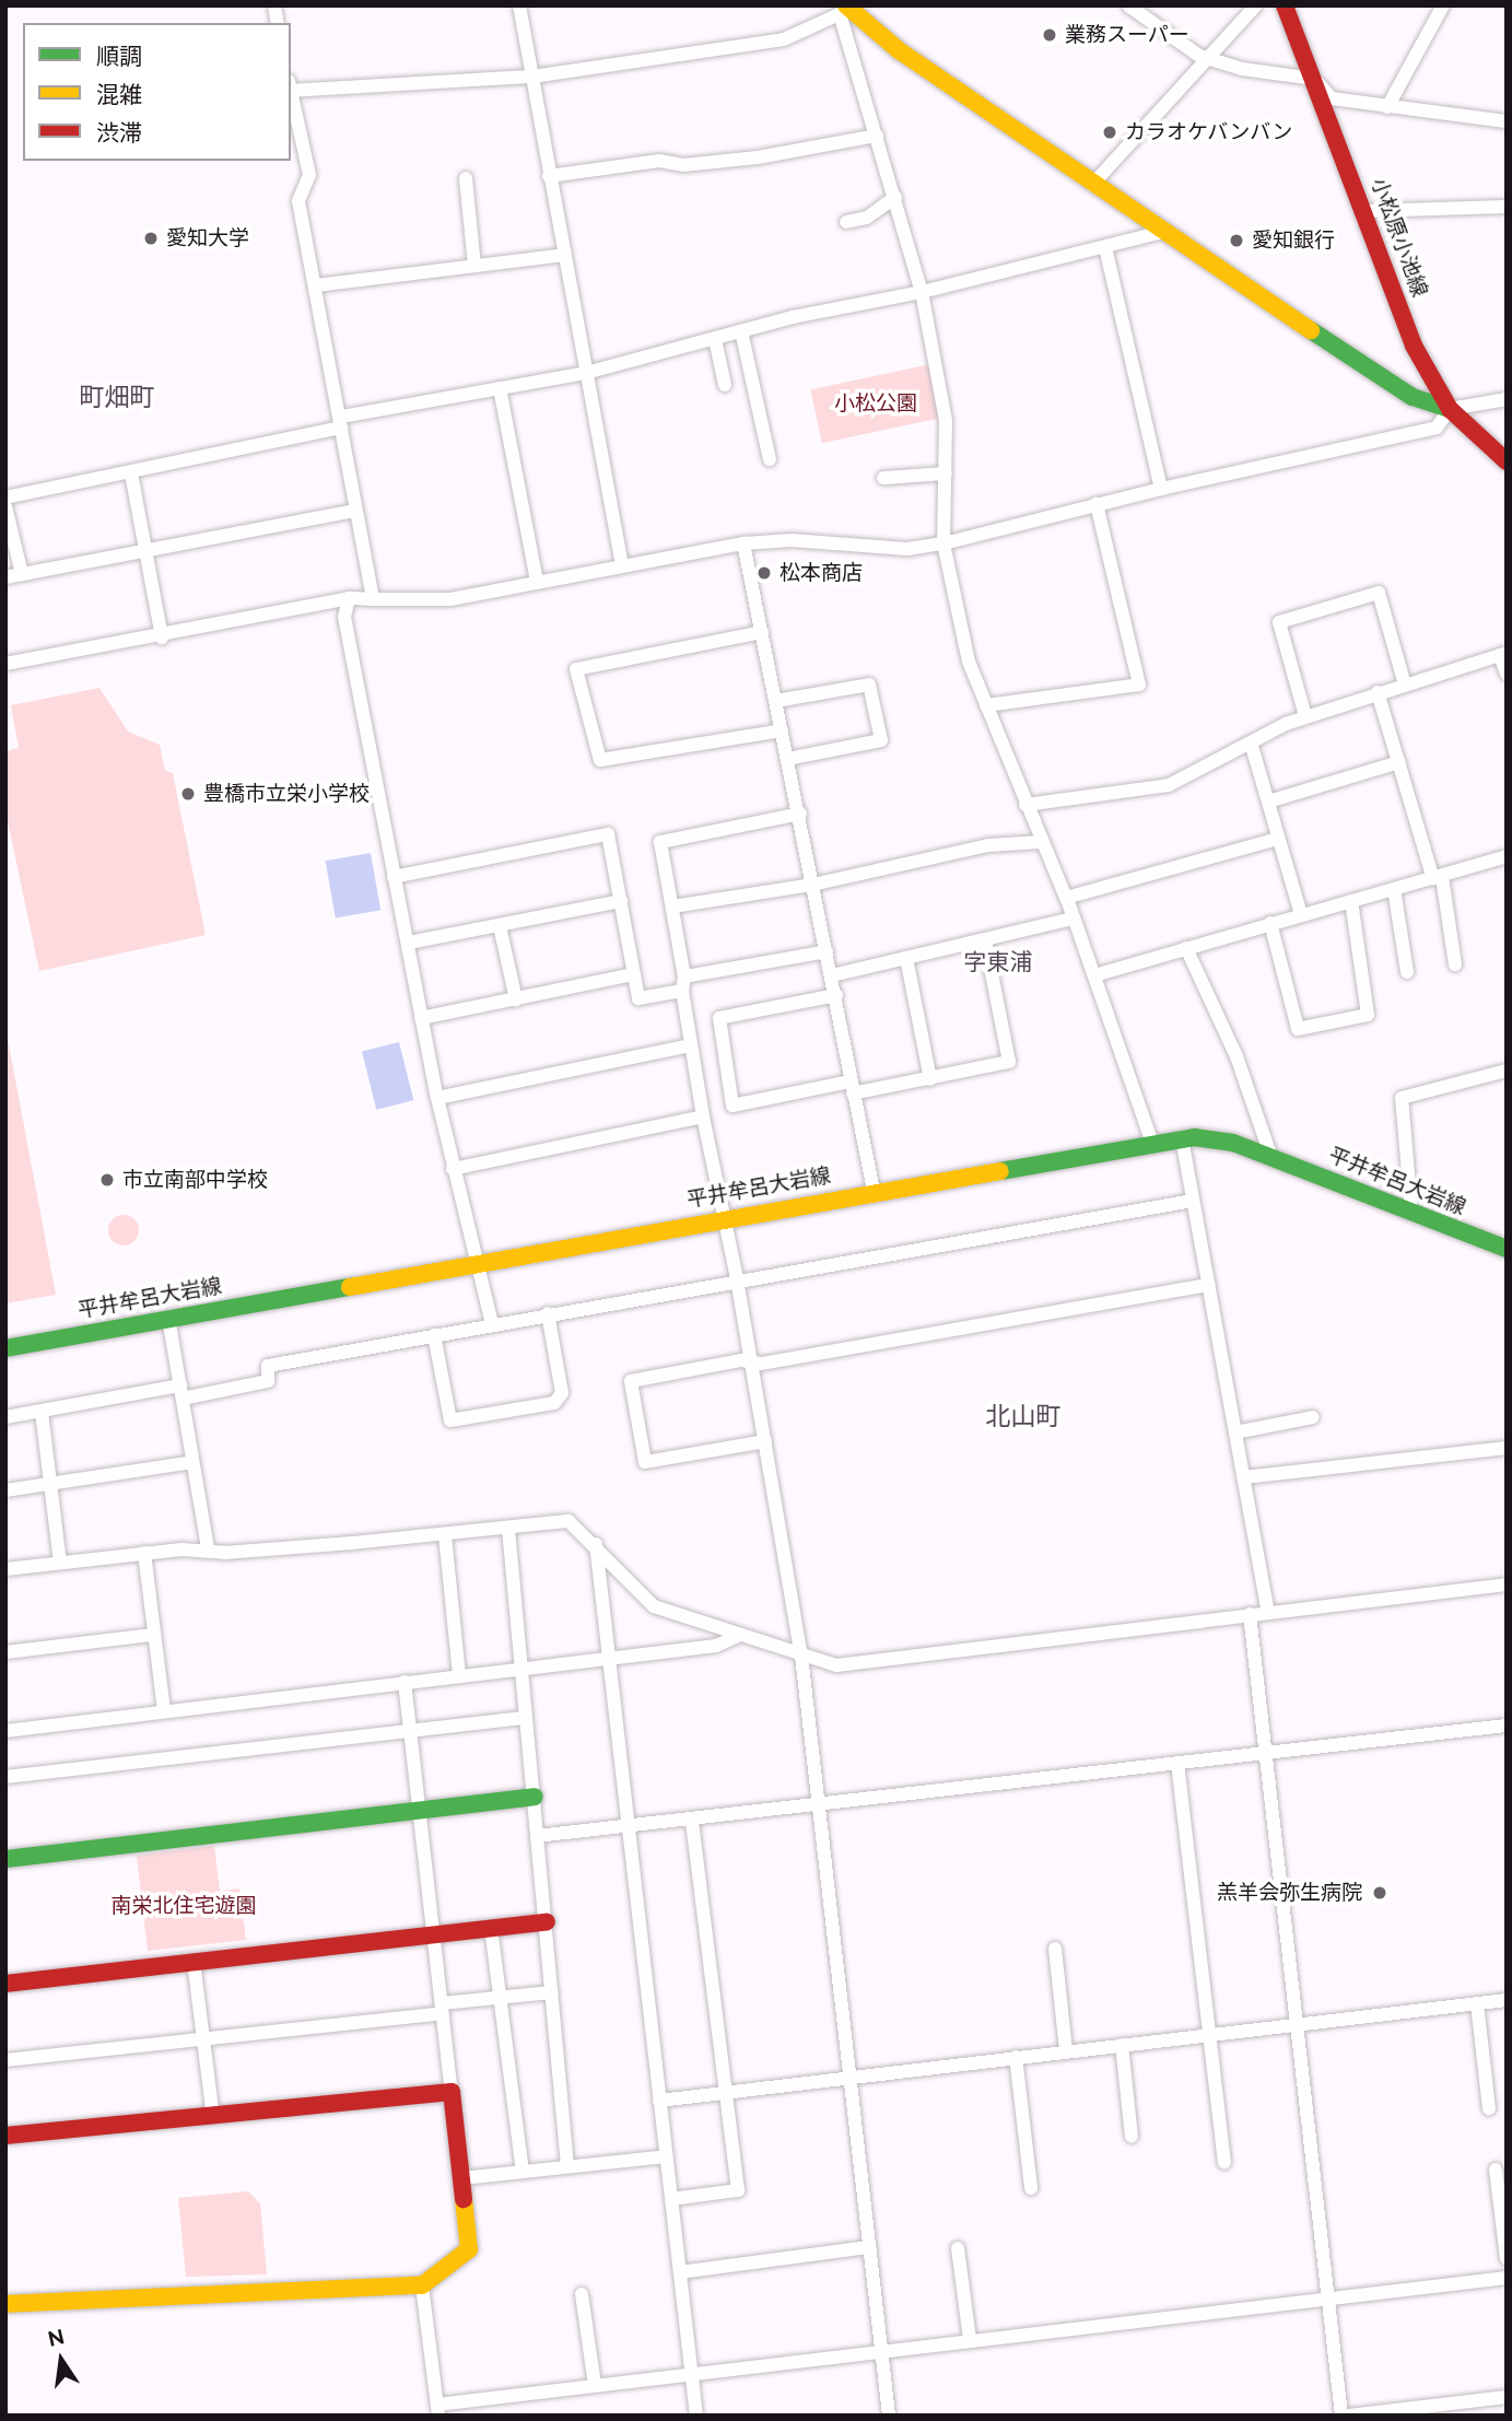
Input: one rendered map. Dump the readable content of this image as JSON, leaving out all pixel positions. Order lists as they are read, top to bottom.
{
  "streets": {
    "street": ["小松原小池線", "平井牟呂大岩線"]
  },
  "districts": ["町畑町", "字東浦", "北山町"],
  "parks": ["小松公園", "南栄北住宅遊園"],
  "places": [
    "業務スーパー",
    "カラオケバンバン",
    "愛知大学",
    "愛知銀行",
    "松本商店",
    "豊橋市立栄小学校",
    "市立南部中学校",
    "羔羊会弥生病院"
  ],
  "legend": ["順調", "混雑", "渋滞"],
  "north": "top"
}
